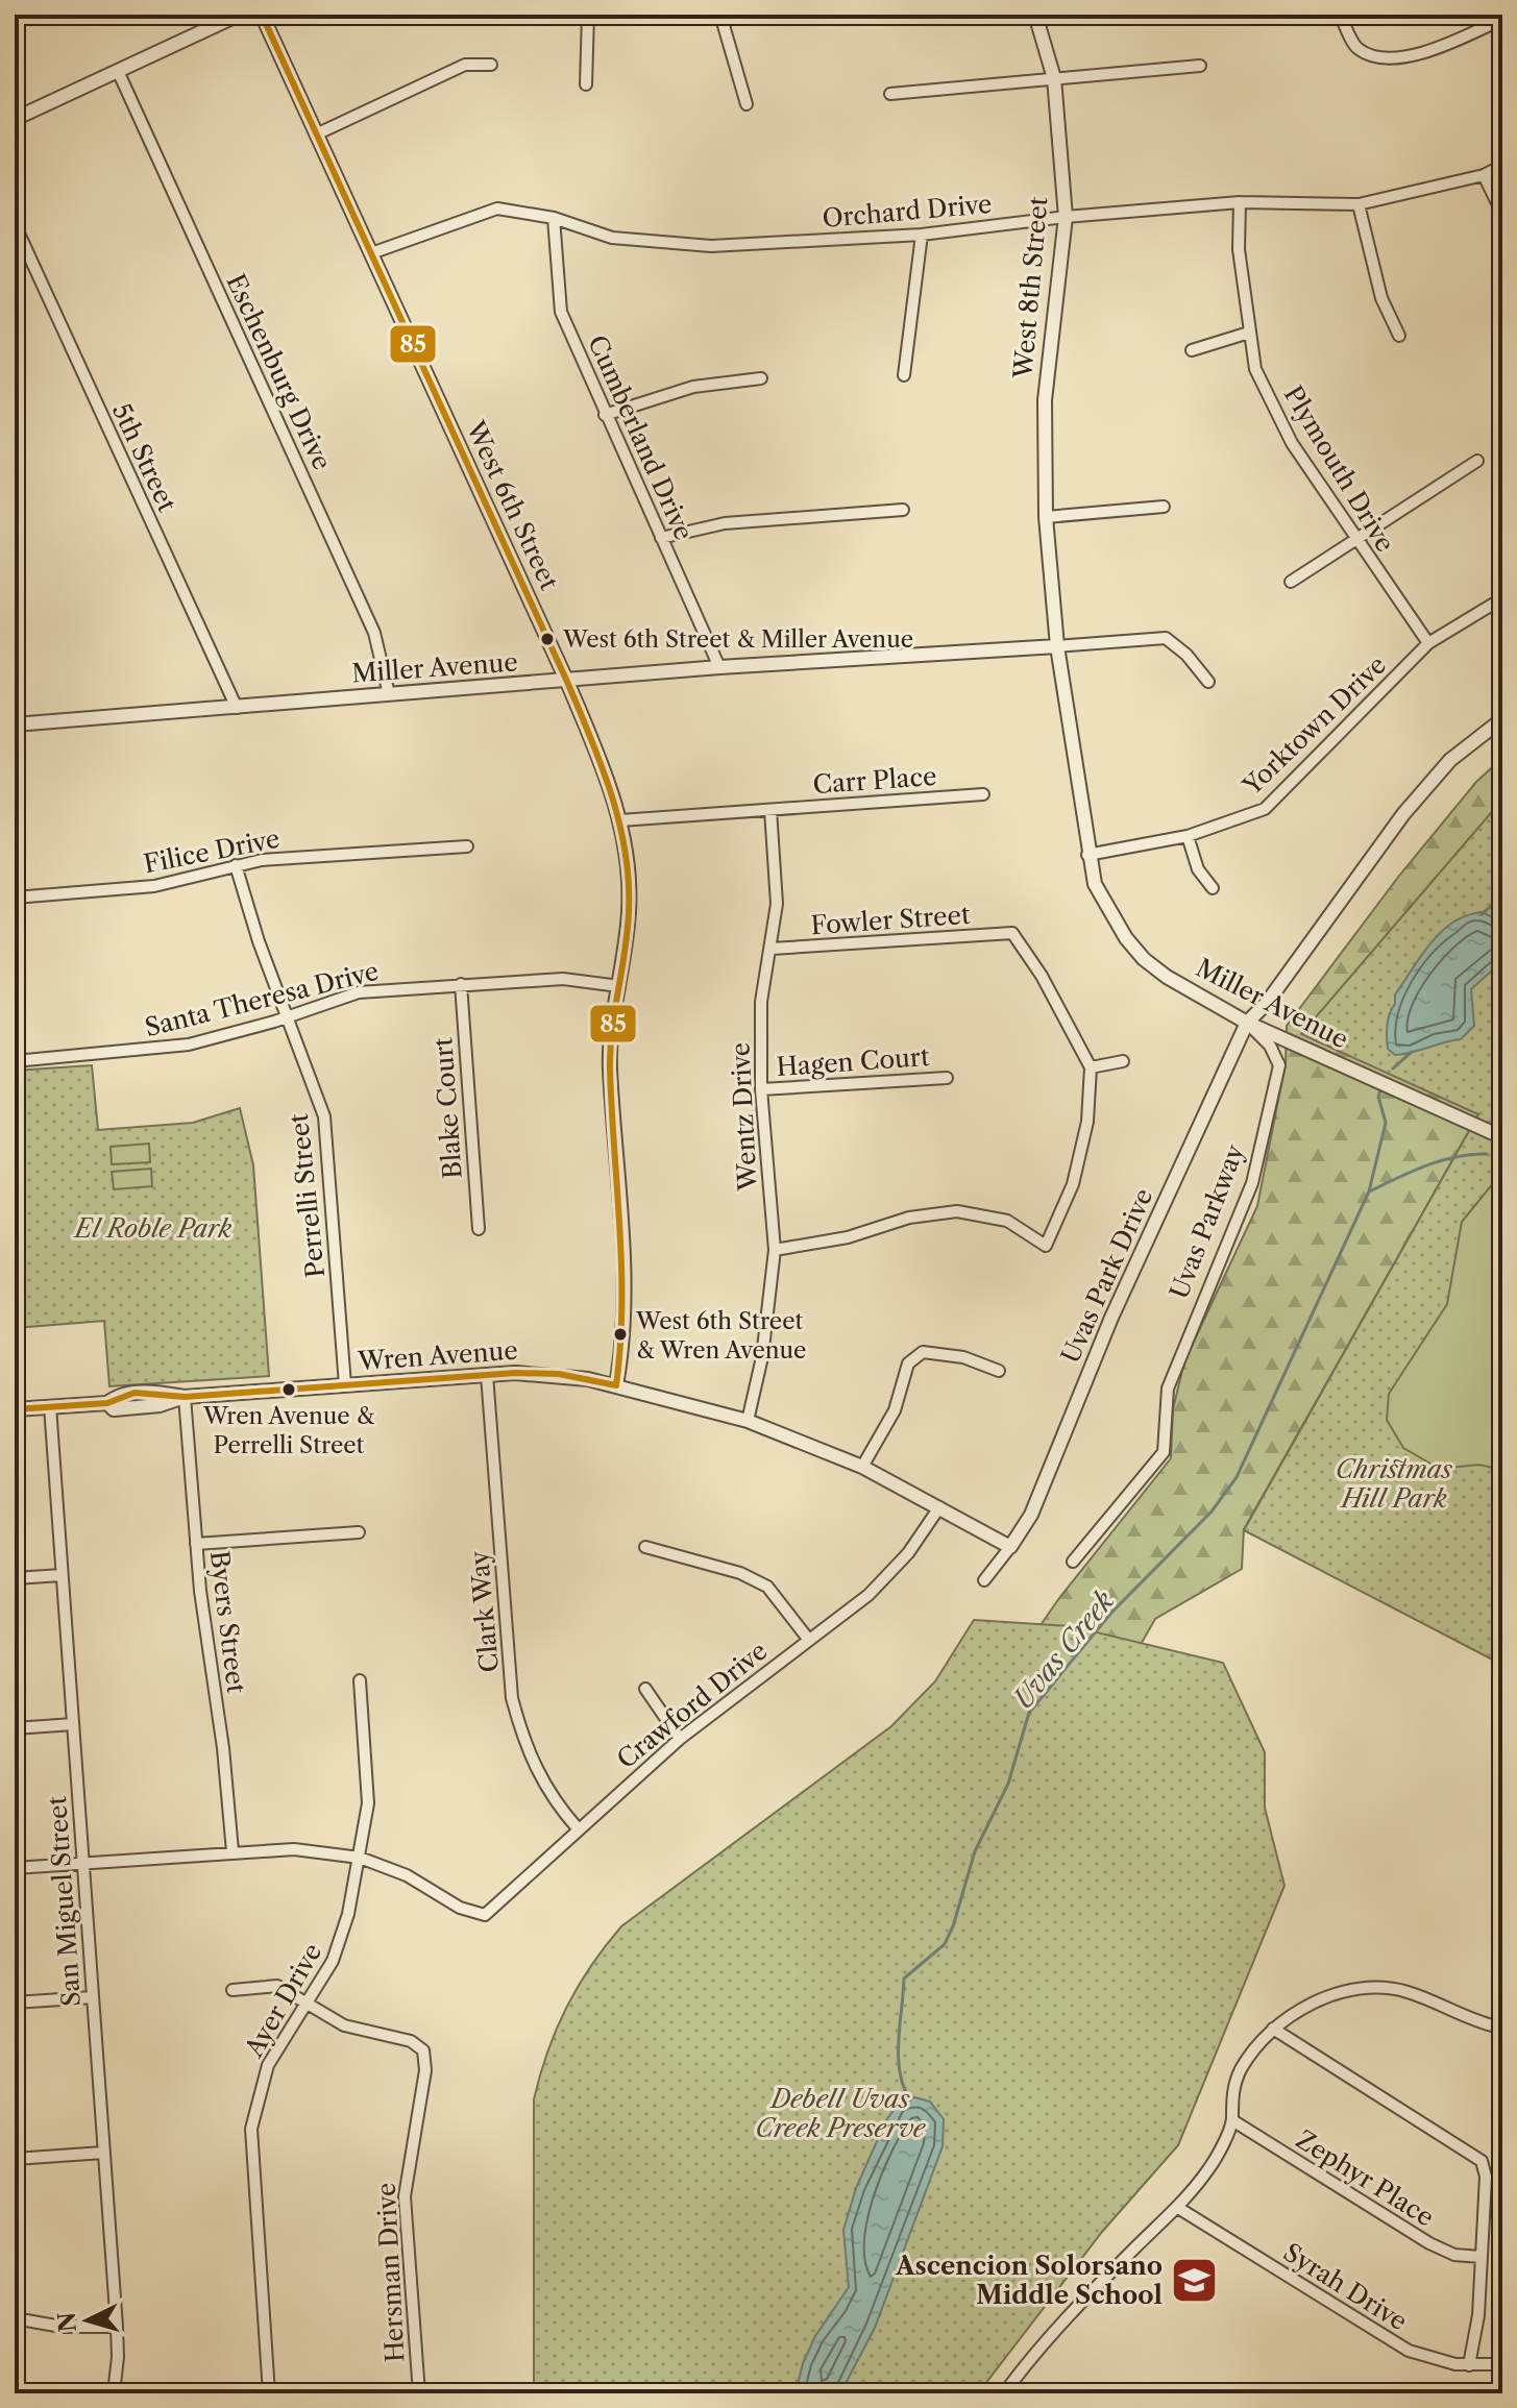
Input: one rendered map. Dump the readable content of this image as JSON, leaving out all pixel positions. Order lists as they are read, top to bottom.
{
  "streets": {
    "street": [
      "Orchard Drive",
      "West 8th Street",
      "Eschenburg Drive",
      "Cumberland Drive",
      "5th Street",
      "Plymouth Drive",
      "West 6th Street",
      "Miller Avenue",
      "Yorktown Drive",
      "Carr Place",
      "Filice Drive",
      "Fowler Street",
      "Santa Theresa Drive",
      "Hagen Court",
      "Blake Court",
      "Wentz Drive",
      "Perrelli Street",
      "Uvas Parkway",
      "Uvas Park Drive",
      "Wren Avenue",
      "Clark Way",
      "Byers Street",
      "Crawford Drive",
      "San Miguel Street",
      "Ayer Drive",
      "Zephyr Place",
      "Hersman Drive",
      "Syrah Drive"
    ]
  },
  "crossings": [
    ["Orchard Drive", "West 8th Street"],
    ["Orchard Drive", "Cumberland Drive"],
    ["Orchard Drive", "Plymouth Drive"],
    ["Orchard Drive", "West 6th Street"],
    ["West 8th Street", "Miller Avenue"],
    ["Eschenburg Drive", "Miller Avenue"],
    ["Cumberland Drive", "Miller Avenue"],
    ["5th Street", "Miller Avenue"],
    ["Plymouth Drive", "Yorktown Drive"],
    ["West 6th Street", "Miller Avenue"],
    ["West 6th Street", "Carr Place"],
    ["West 6th Street", "Santa Theresa Drive"],
    ["West 6th Street", "Wren Avenue"],
    ["Miller Avenue", "Yorktown Drive"],
    ["Miller Avenue", "Uvas Parkway"],
    ["Miller Avenue", "Uvas Park Drive"],
    ["Carr Place", "Wentz Drive"],
    ["Filice Drive", "Perrelli Street"],
    ["Fowler Street", "Wentz Drive"],
    ["Santa Theresa Drive", "Blake Court"],
    ["Santa Theresa Drive", "Perrelli Street"],
    ["Hagen Court", "Wentz Drive"],
    ["Wentz Drive", "Wren Avenue"],
    ["Perrelli Street", "Wren Avenue"],
    ["Uvas Parkway", "Uvas Park Drive"],
    ["Uvas Park Drive", "Wren Avenue"],
    ["Wren Avenue", "Clark Way"],
    ["Wren Avenue", "Byers Street"],
    ["Wren Avenue", "Crawford Drive"],
    ["Wren Avenue", "San Miguel Street"],
    ["Clark Way", "Crawford Drive"],
    ["Crawford Drive", "Ayer Drive"],
    ["Ayer Drive", "Hersman Drive"]
  ],
  "water": ["Uvas Creek"],
  "parks": ["El Roble Park", "Christmas Hill Park", "Debell Uvas Creek Preserve"],
  "places": {
    "other": ["West 6th Street & Miller Avenue", "West 6th Street & Wren Avenue", "Wren Avenue & Perrelli Street"],
    "school or university": ["Ascencion Solorsano Middle School"]
  },
  "lines": ["transit line 85"],
  "north": "left"
}
